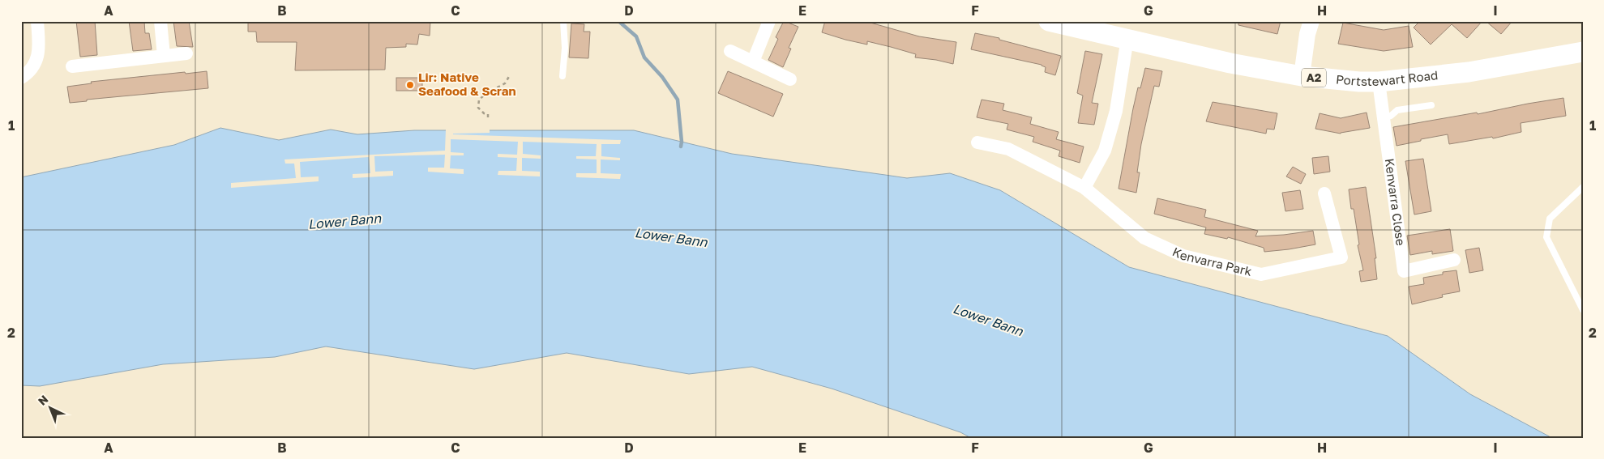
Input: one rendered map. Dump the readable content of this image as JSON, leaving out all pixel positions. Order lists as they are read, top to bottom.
{
  "streets": {
    "main road": ["A2", "Portstewart Road"],
    "street": ["Kenvarra Close", "Kenvarra Park"]
  },
  "crossings": [
    ["Portstewart Road", "Kenvarra Close"]
  ],
  "water": ["Lower Bann"],
  "places": ["Lir: Native Seafood & Scran"],
  "north": "top left",
  "grid": {
    "columns": [
      "A",
      "B",
      "C",
      "D",
      "E",
      "F",
      "G",
      "H",
      "I"
    ],
    "rows": ["1", "2"]
  }
}
